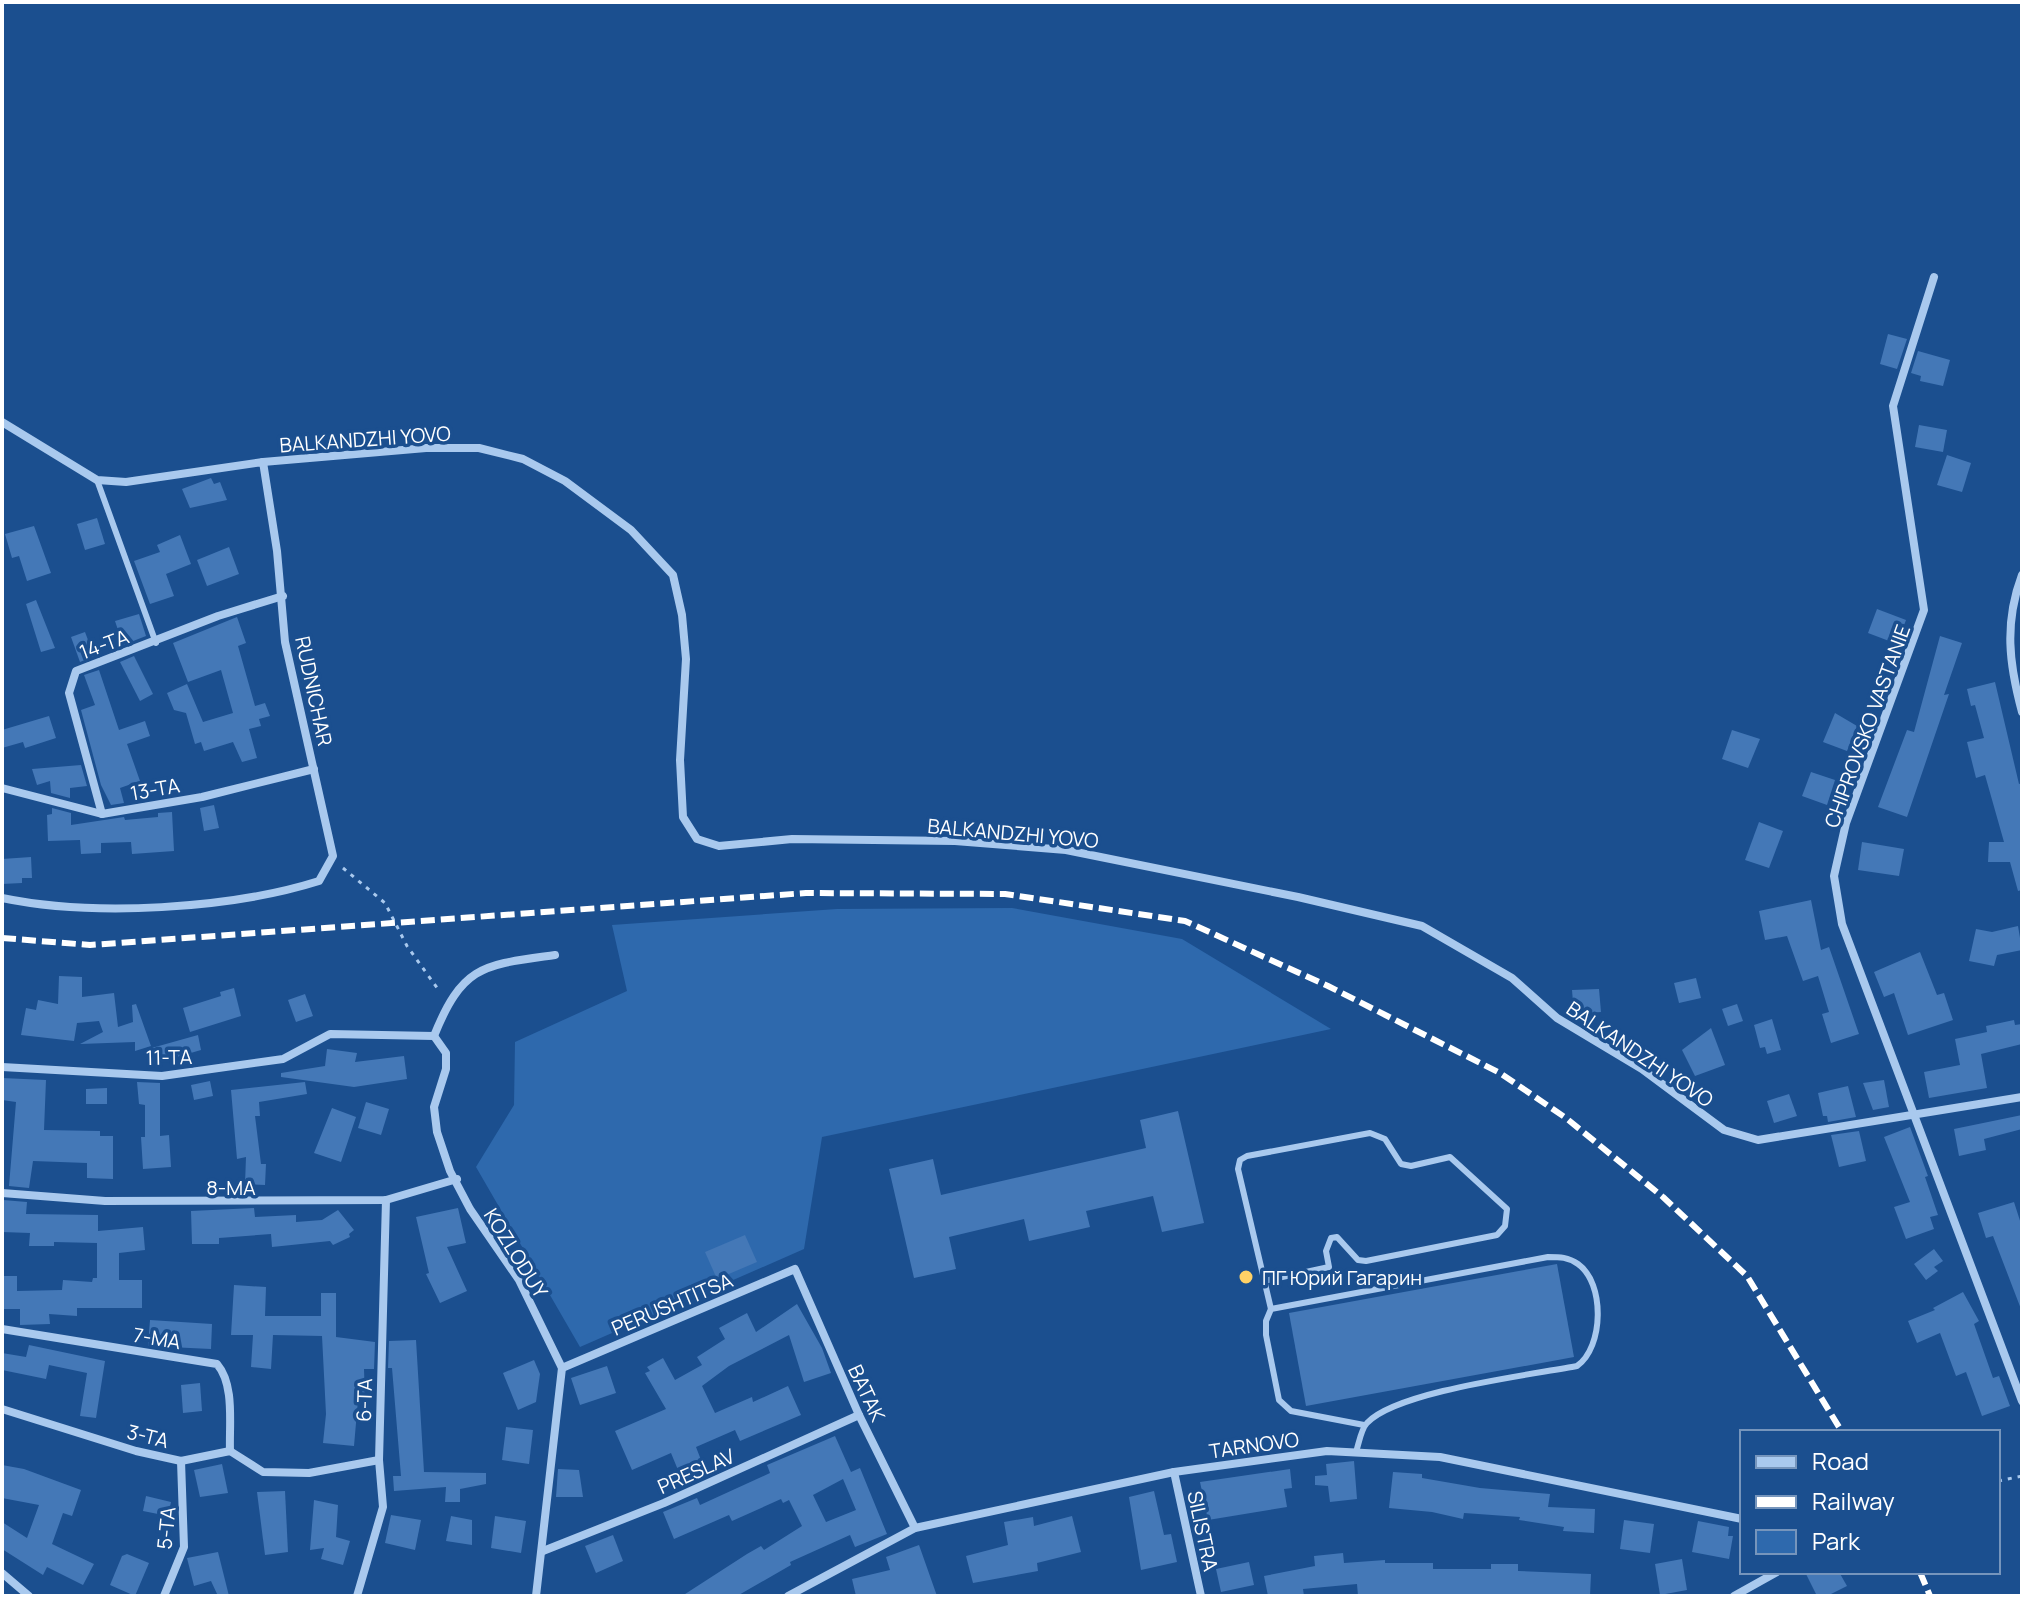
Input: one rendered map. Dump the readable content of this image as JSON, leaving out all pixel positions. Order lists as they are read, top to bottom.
{
  "streets": {
    "street": [
      "BALKANDZHI YOVO",
      "14-ТА",
      "RUDNICHAR",
      "CHIPROVSKO VASTANIE",
      "13-ТА",
      "11-ТА",
      "8-МА",
      "KOZLODUY",
      "PERUSHTITSA",
      "7-МА",
      "BATAK",
      "6-ТА",
      "3-ТА",
      "TARNOVO",
      "PRESLAV",
      "5-ТА",
      "SILISTRA"
    ]
  },
  "crossings": [
    ["BALKANDZHI YOVO", "RUDNICHAR"],
    ["BALKANDZHI YOVO", "CHIPROVSKO VASTANIE"],
    ["14-ТА", "RUDNICHAR"],
    ["14-ТА", "13-ТА"],
    ["RUDNICHAR", "13-ТА"],
    ["11-ТА", "KOZLODUY"],
    ["8-МА", "KOZLODUY"],
    ["8-МА", "6-ТА"],
    ["KOZLODUY", "PERUSHTITSA"],
    ["PERUSHTITSA", "BATAK"],
    ["7-МА", "3-ТА"],
    ["BATAK", "TARNOVO"],
    ["BATAK", "PRESLAV"],
    ["3-ТА", "5-ТА"],
    ["TARNOVO", "SILISTRA"]
  ],
  "places": ["ПГ Юрий Гагарин"],
  "legend": ["Road", "Railway", "Park"]
}
